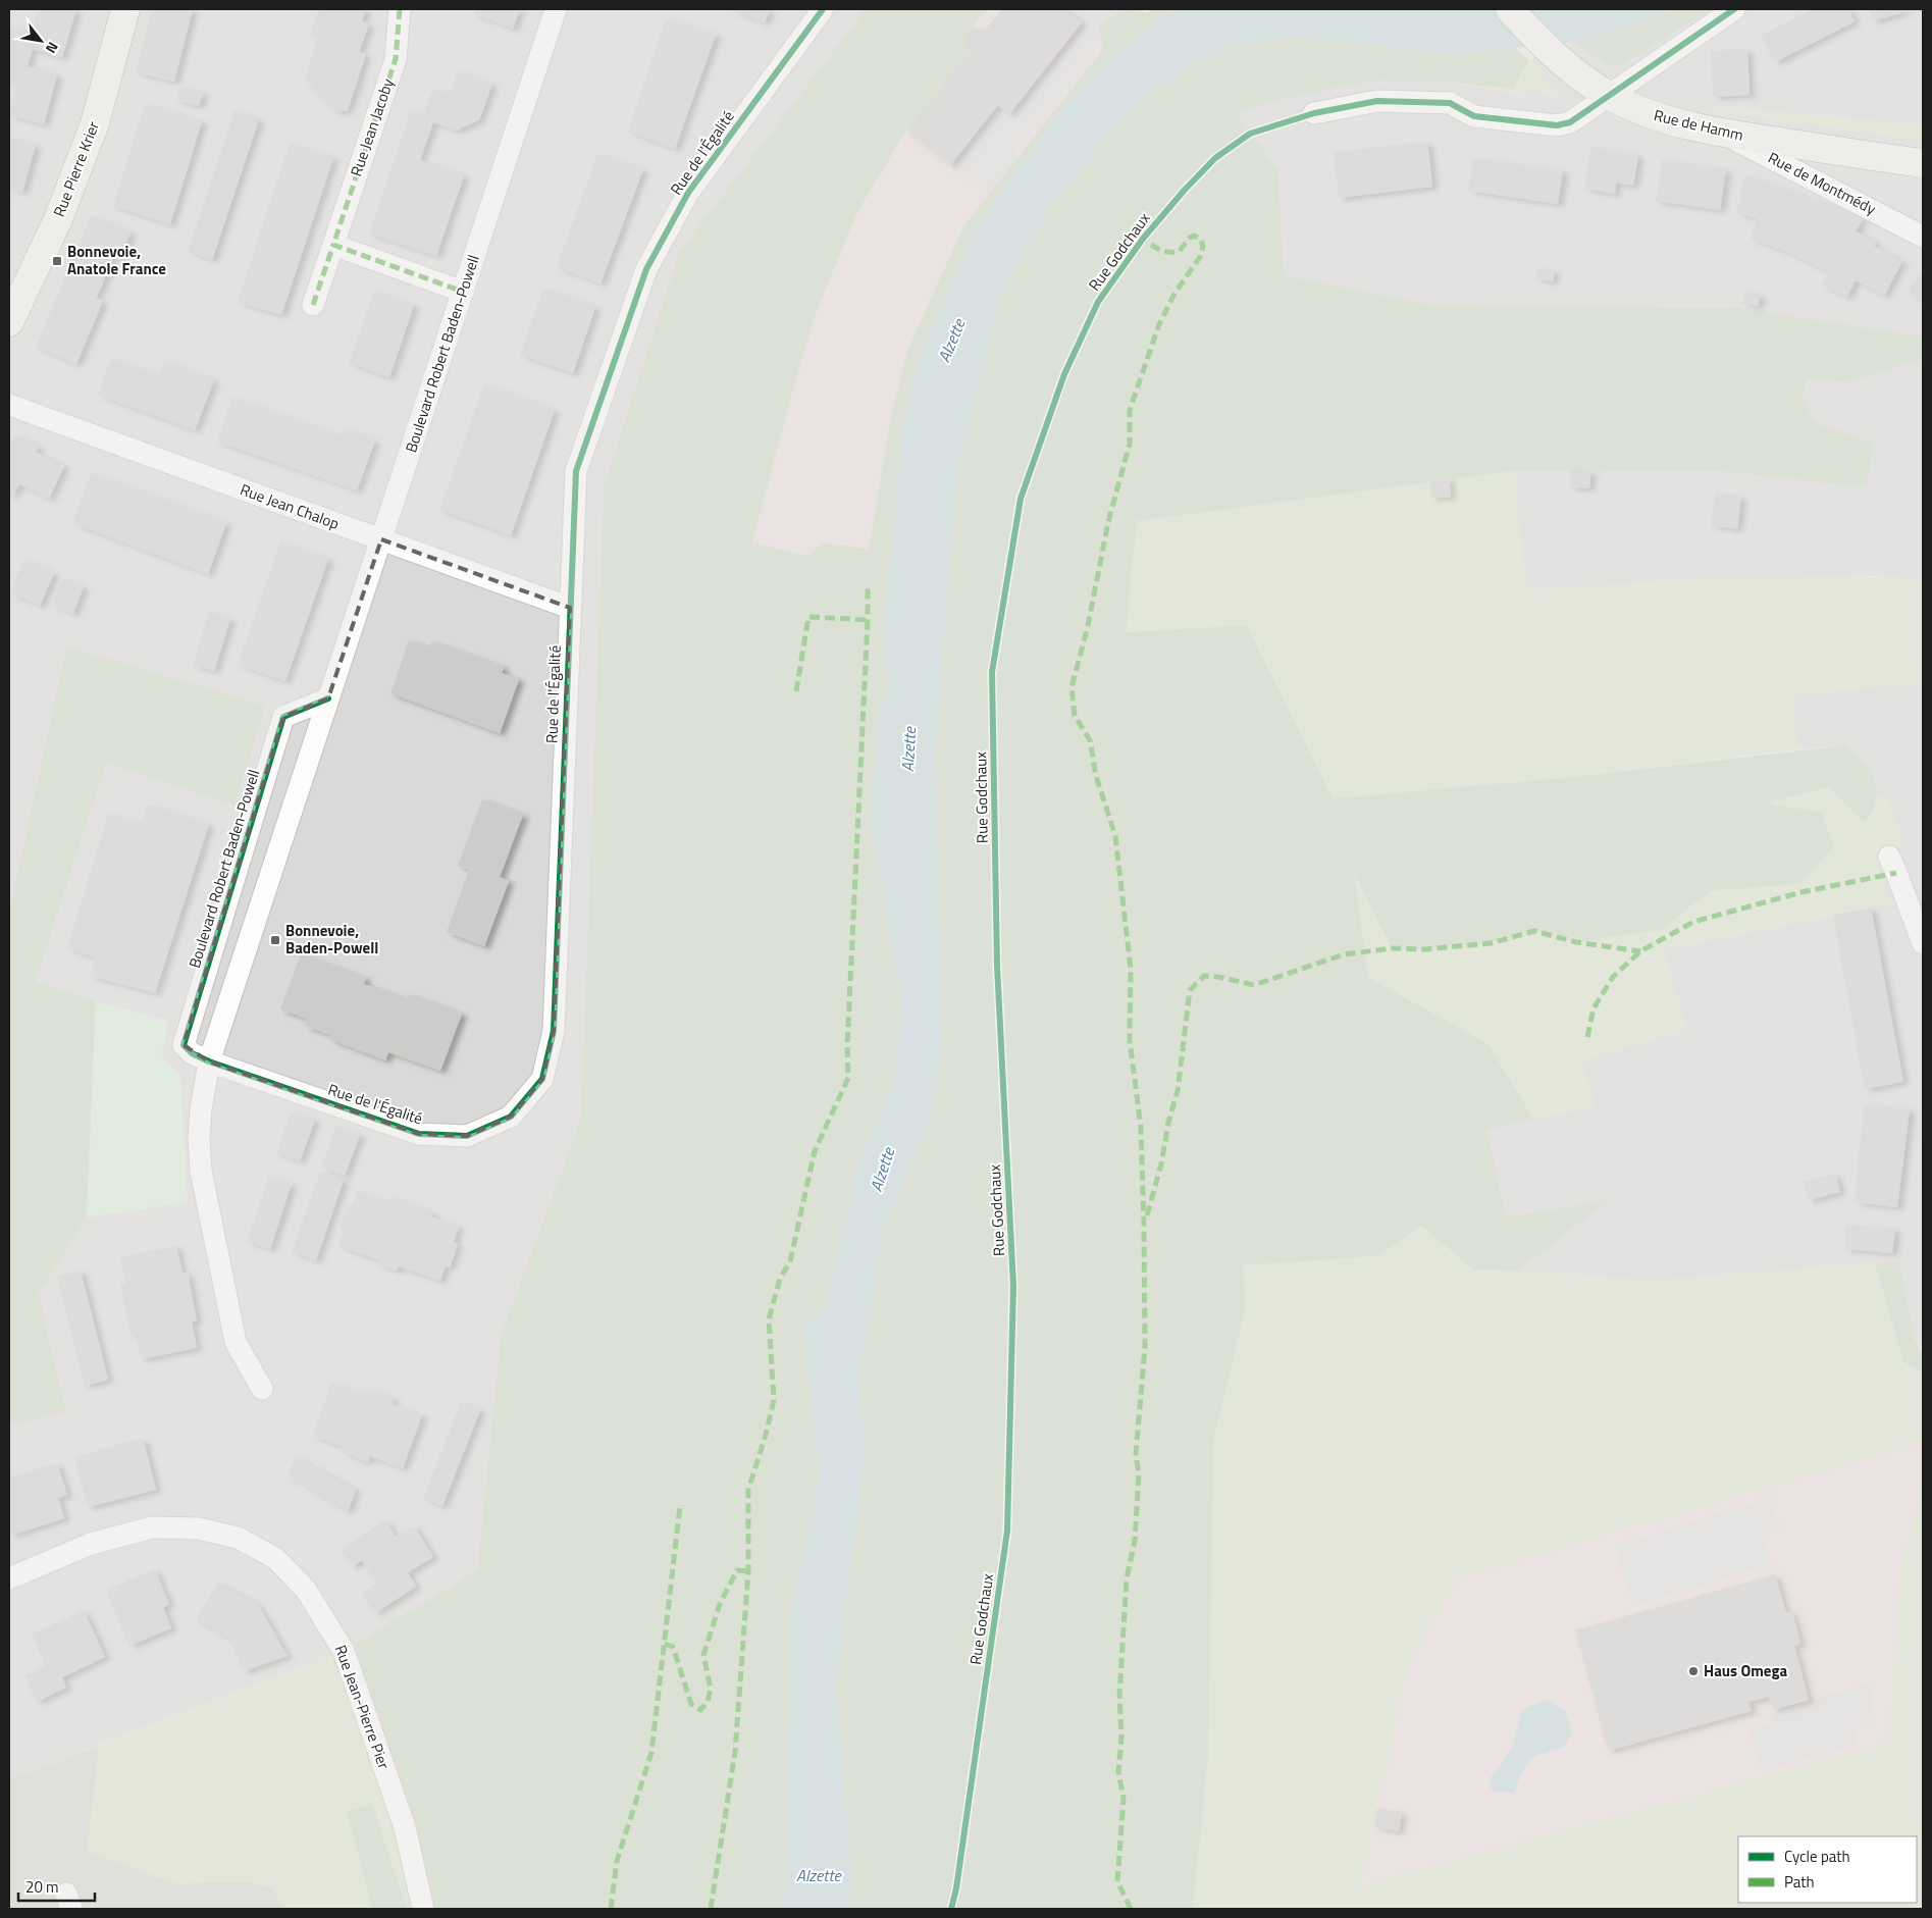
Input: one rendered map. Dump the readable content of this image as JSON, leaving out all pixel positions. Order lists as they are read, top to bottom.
{
  "streets": {
    "main road": ["Rue de Hamm", "Rue Pierre Krier"],
    "street": [
      "Rue Jean Jacoby",
      "Rue de l'Égalité",
      "Rue de Montmédy",
      "Boulevard Robert Baden-Powell",
      "Rue Jean Chalop",
      "Rue Jean-Pierre Pier"
    ],
    "cycle path": ["Rue Godchaux"]
  },
  "crossings": [
    ["Rue de Hamm", "Rue de Montmédy"],
    ["Rue de l'Égalité", "Boulevard Robert Baden-Powell"],
    ["Rue de l'Égalité", "Rue Jean Chalop"],
    ["Boulevard Robert Baden-Powell", "Rue Jean Chalop"]
  ],
  "water": ["Alzette"],
  "places": {
    "transit": ["Bonnevoie, Anatole France", "Bonnevoie, Baden-Powell"],
    "other": ["Haus Omega"]
  },
  "legend": ["Cycle path", "Path"],
  "scale_bar": "20 m",
  "north": "bottom right"
}
